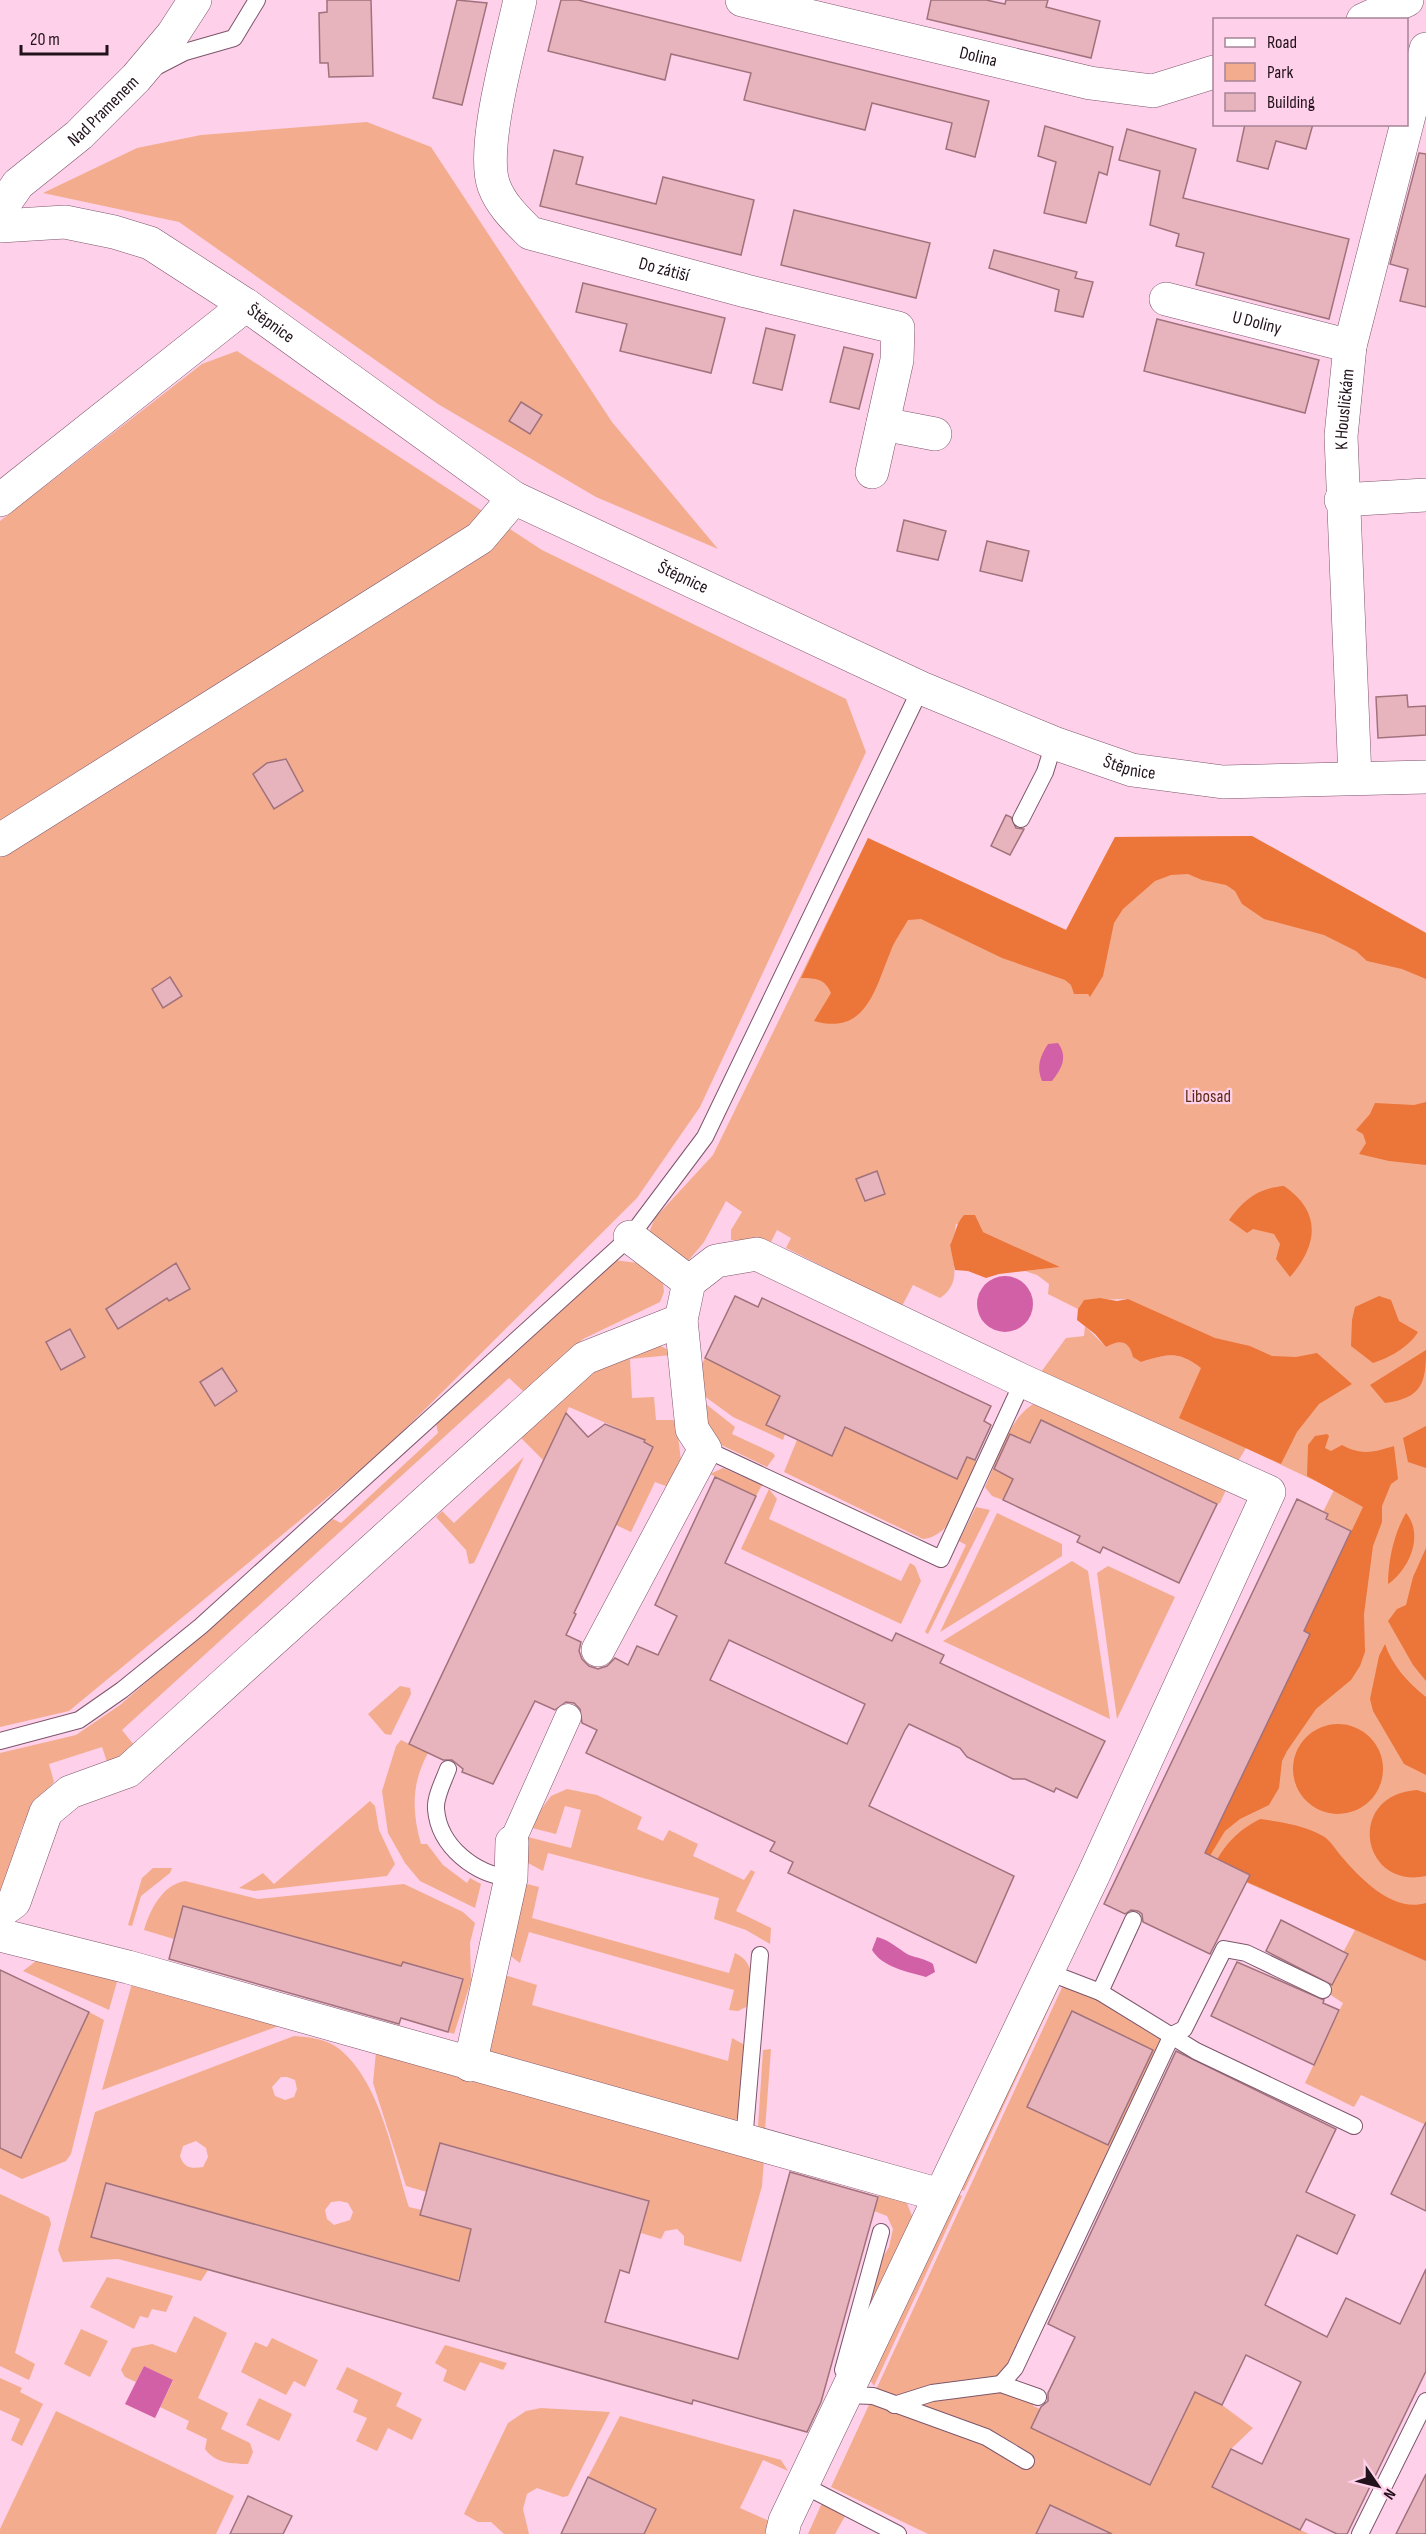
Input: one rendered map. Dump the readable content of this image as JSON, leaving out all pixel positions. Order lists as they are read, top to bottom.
{
  "streets": {
    "street": [
      "Dolina",
      "Nad Pramenem",
      "Do zátiší",
      "U Doliny",
      "Štěpnice",
      "K Housličkám"
    ]
  },
  "crossings": [
    ["U Doliny", "K Housličkám"],
    ["Štěpnice", "K Housličkám"]
  ],
  "parks": ["Libosad"],
  "legend": ["Road", "Park", "Building"],
  "scale_bar": "20 m",
  "north": "bottom right"
}
